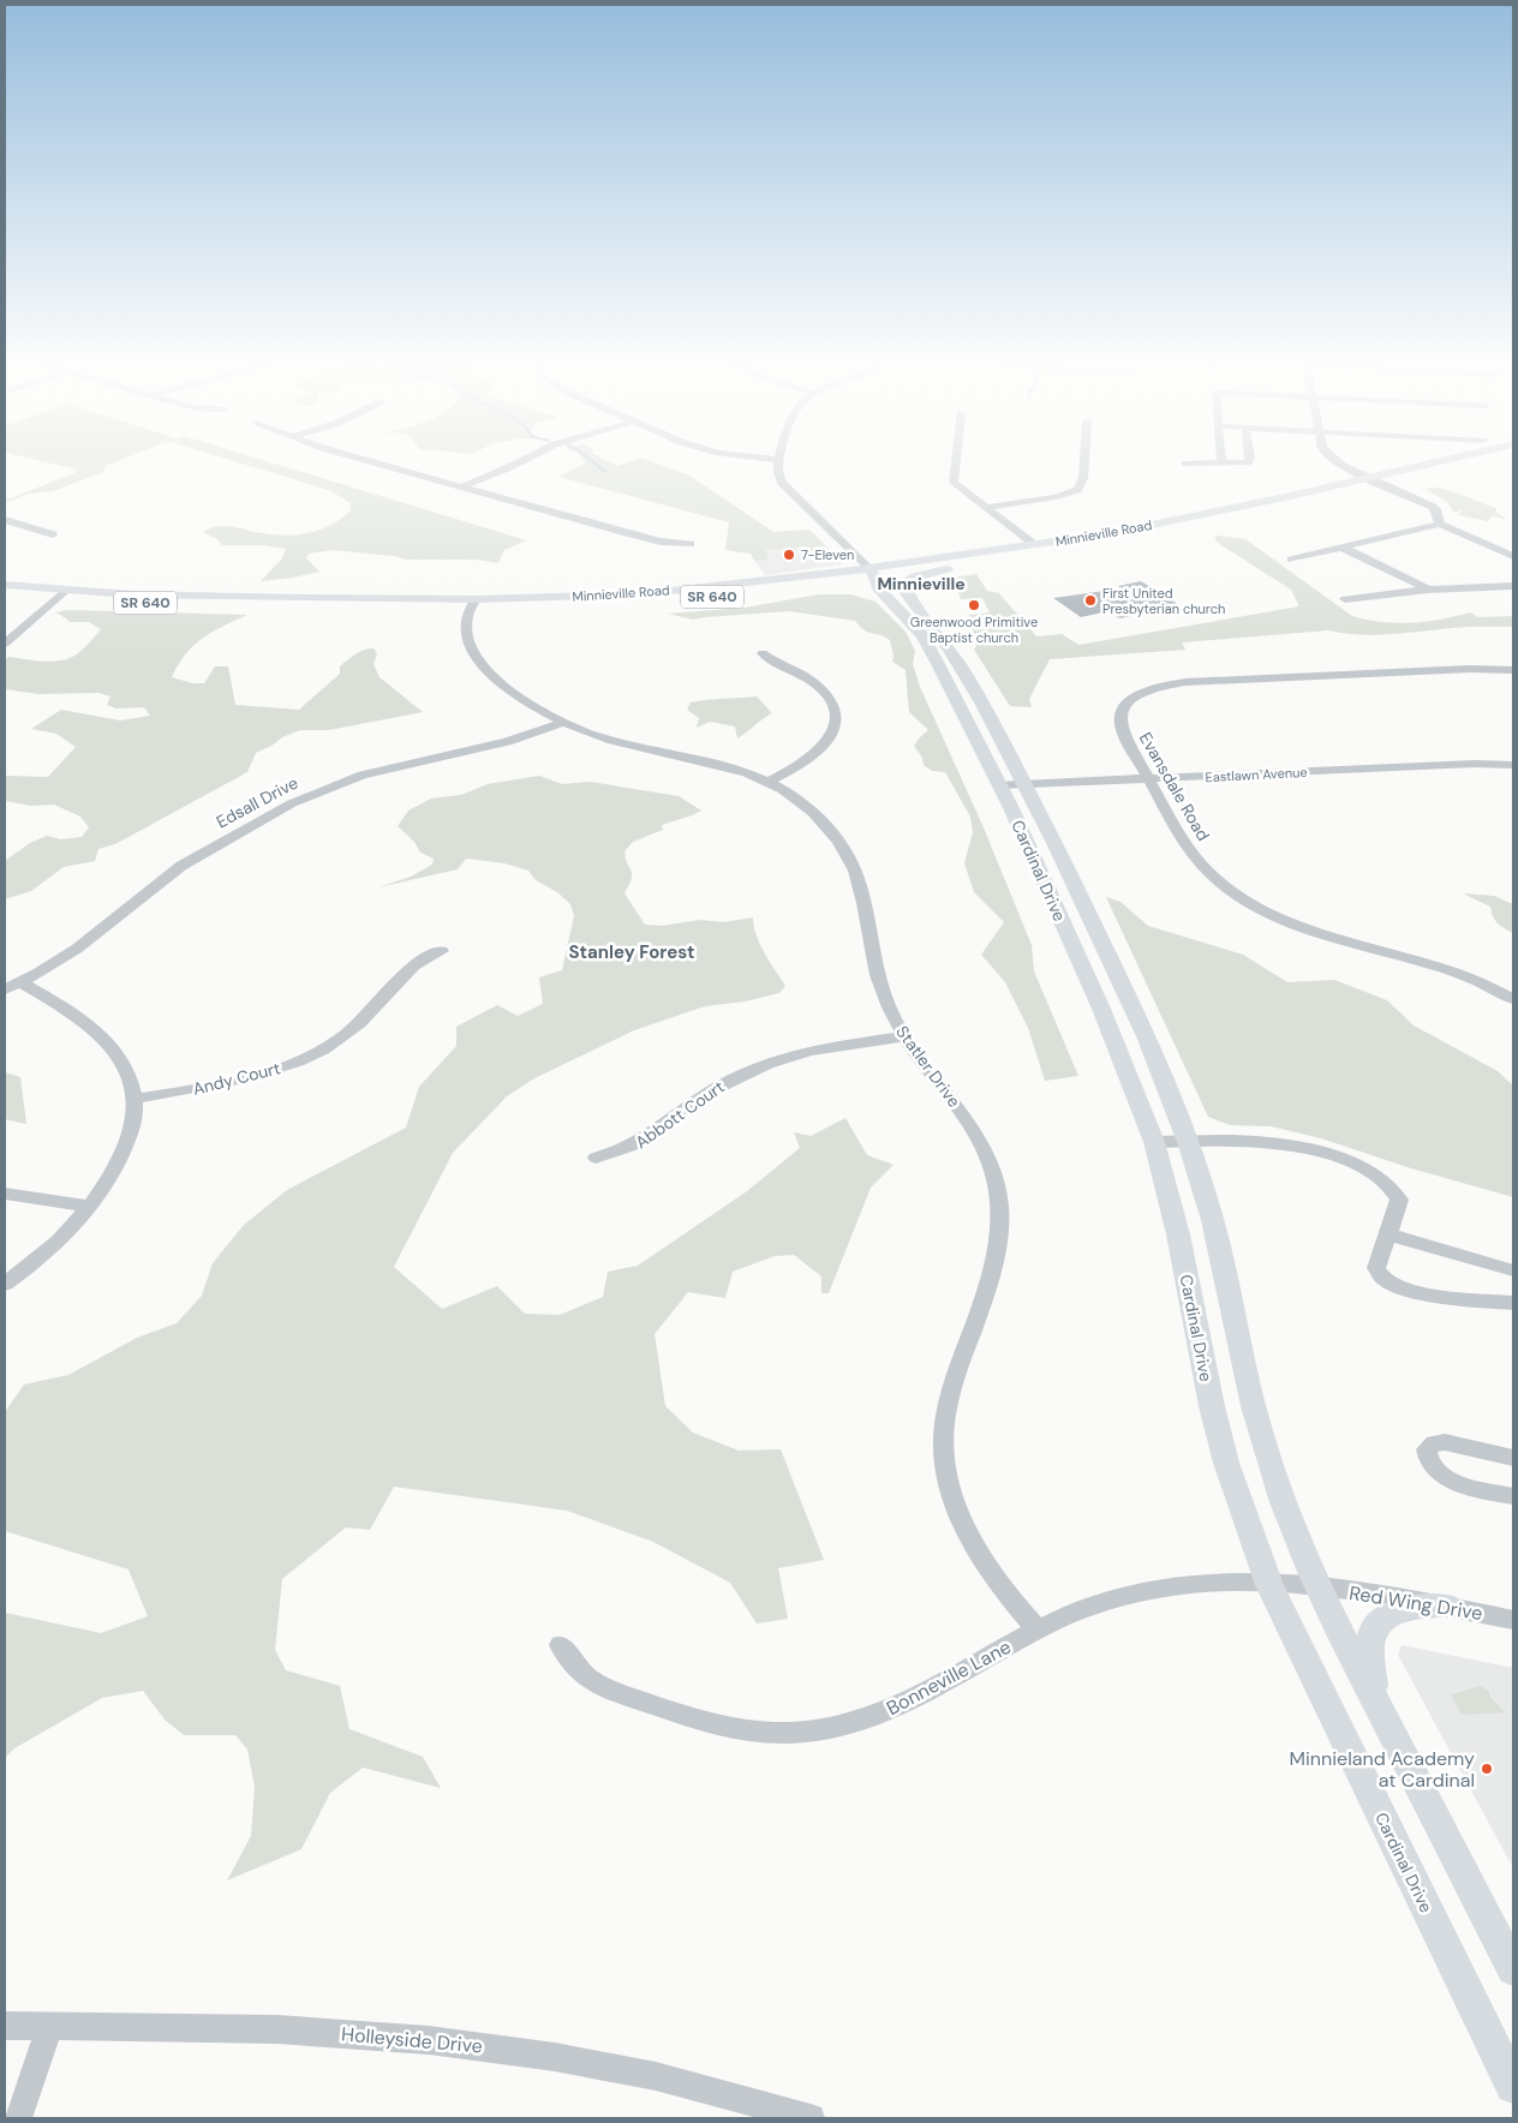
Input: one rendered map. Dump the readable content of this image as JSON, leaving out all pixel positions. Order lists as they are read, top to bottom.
{
  "streets": {
    "main road": ["Minnieville Road", "SR 640", "Cardinal Drive"],
    "street": [
      "Eastlawn Avenue",
      "Evansdale Road",
      "Edsall Drive",
      "Statler Drive",
      "Andy Court",
      "Abbott Court",
      "Red Wing Drive",
      "Bonneville Lane",
      "Holleyside Drive"
    ]
  },
  "crossings": [
    ["Minnieville Road", "Cardinal Drive"],
    ["Minnieville Road", "Statler Drive"],
    ["Eastlawn Avenue", "Evansdale Road"],
    ["Eastlawn Avenue", "Cardinal Drive"],
    ["Edsall Drive", "Statler Drive"],
    ["Cardinal Drive", "Red Wing Drive"],
    ["Cardinal Drive", "Bonneville Lane"],
    ["Statler Drive", "Abbott Court"],
    ["Statler Drive", "Bonneville Lane"],
    ["Red Wing Drive", "Bonneville Lane"]
  ],
  "districts": ["Minnieville", "Stanley Forest"],
  "places": [
    "7-Eleven",
    "First United Presbyterian church",
    "Greenwood Primitive Baptist church",
    "Minnieland Academy at Cardinal"
  ]
}
